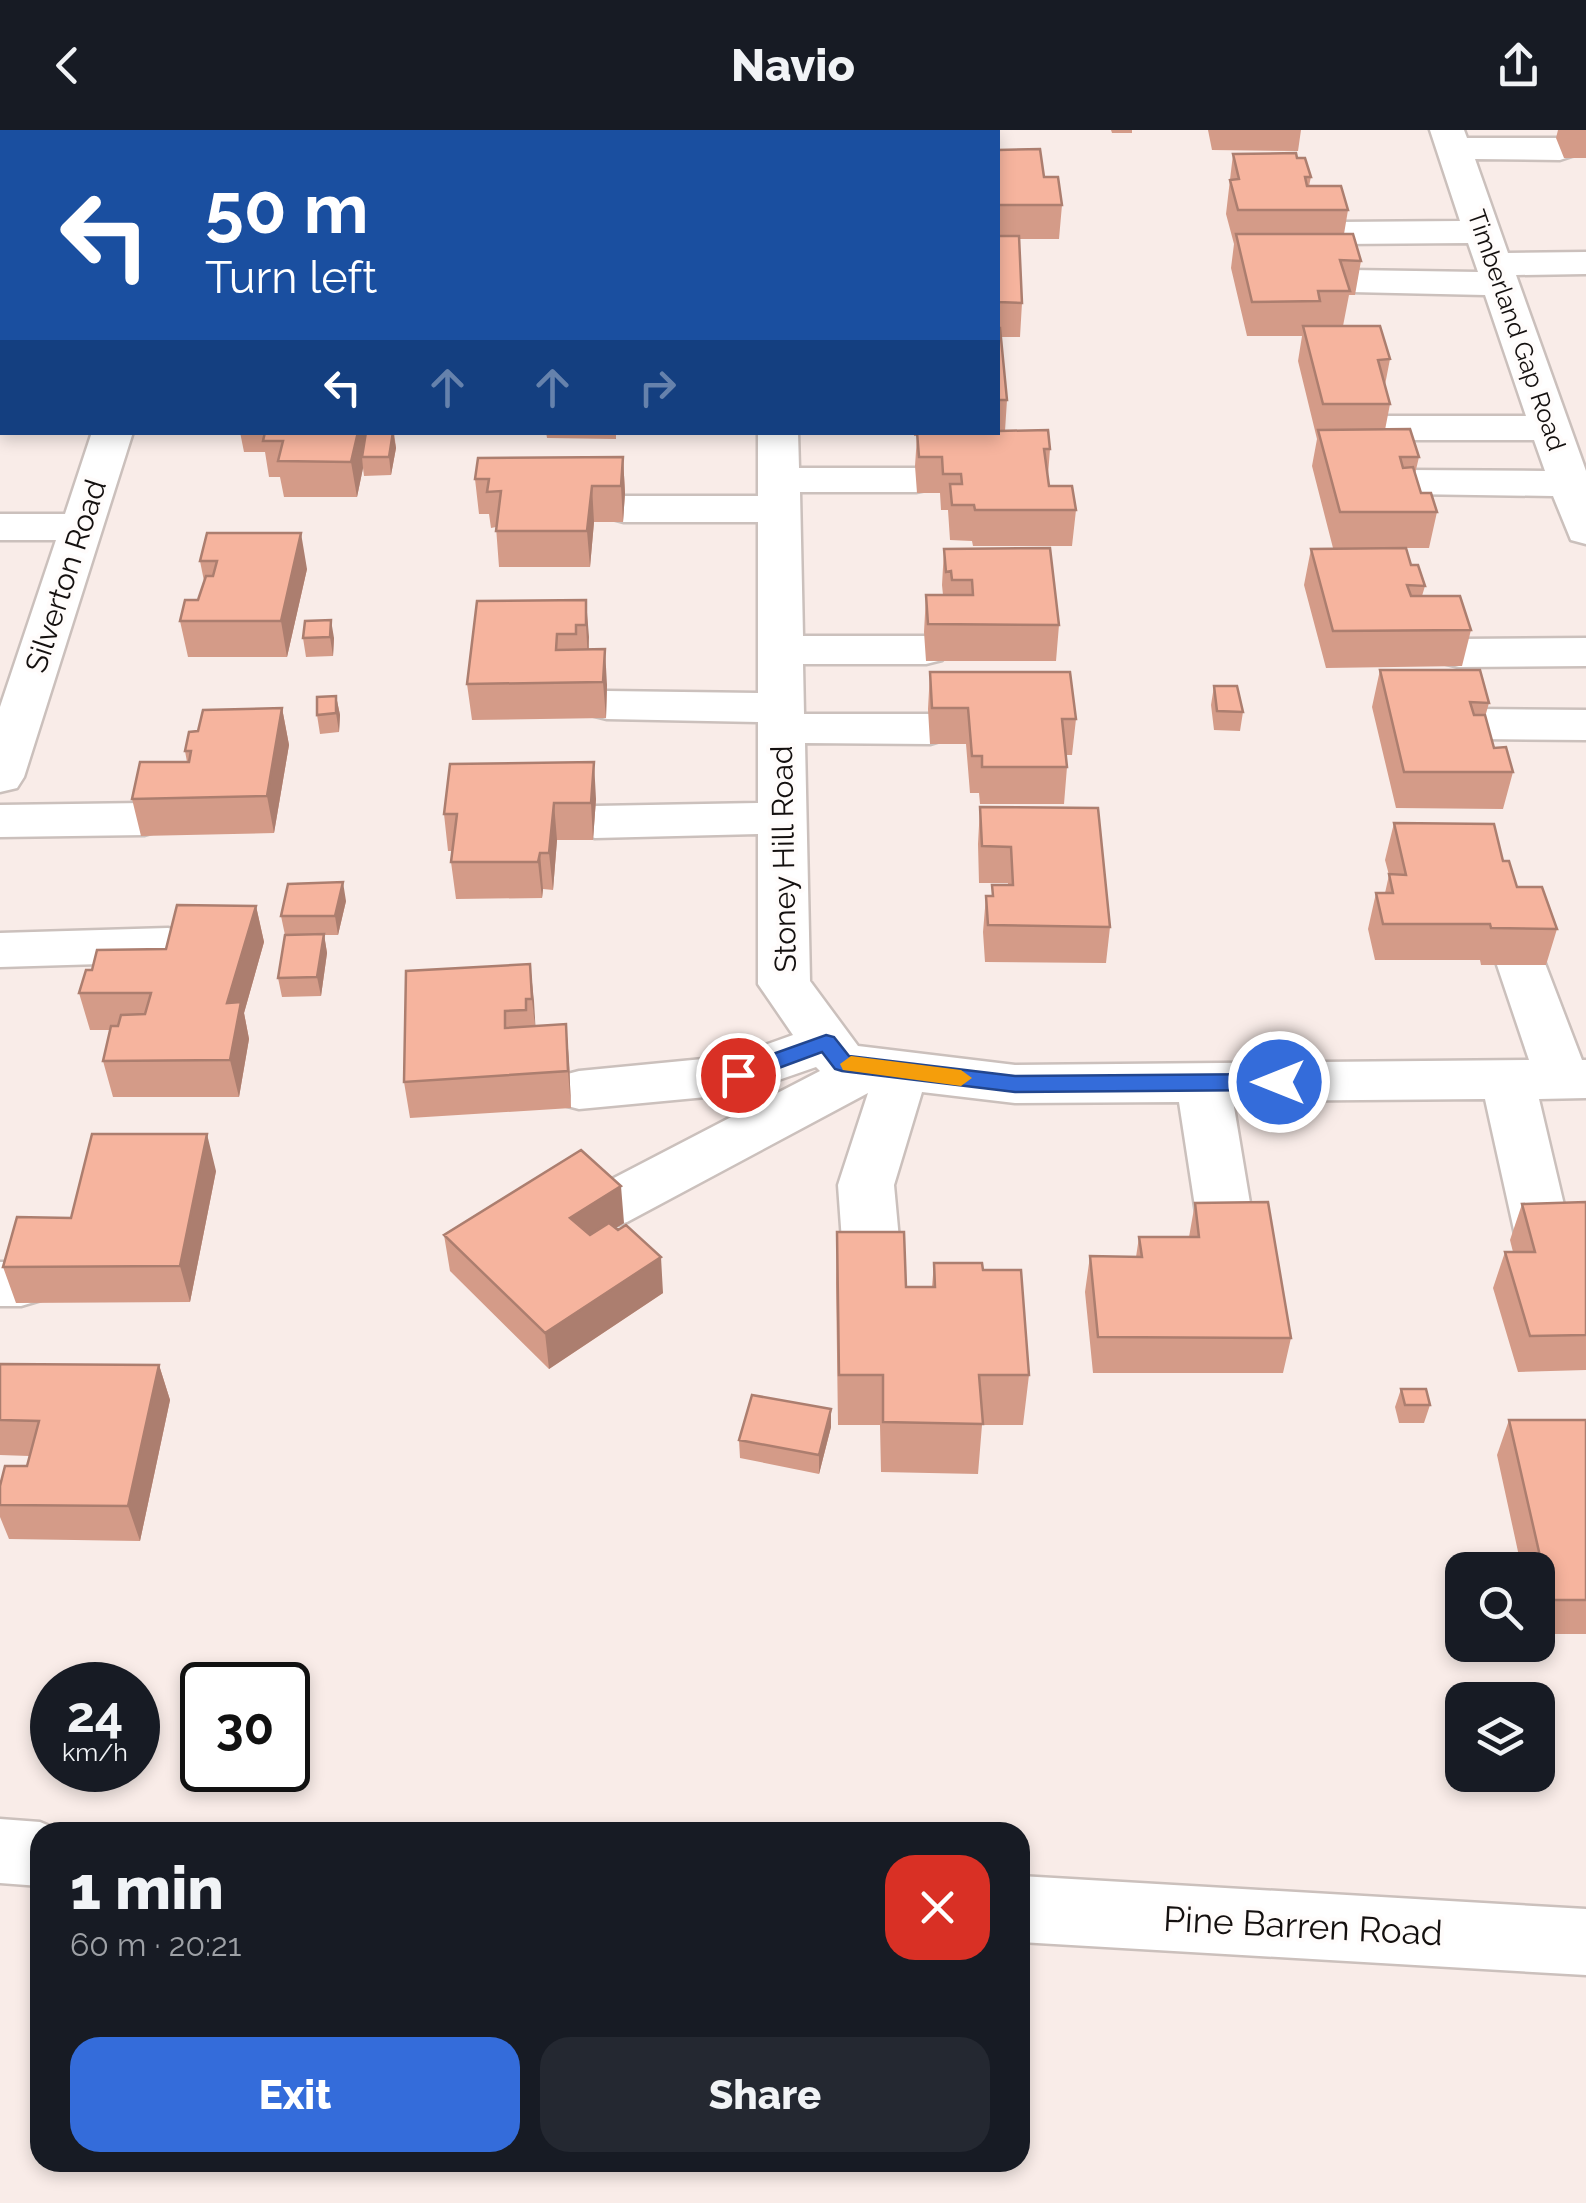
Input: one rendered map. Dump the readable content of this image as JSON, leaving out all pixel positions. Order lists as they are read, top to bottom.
{
  "streets": {
    "street": [
      "Timberland Gap Road",
      "Silverton Road",
      "Stoney Hill Road",
      "Pine Barren Road"
    ]
  },
  "page": {
    "header": "Navio",
    "turn": ["50 m", "Turn left"],
    "speed": "24 km/h",
    "limit": "30",
    "heading": ["1 min", "60 m · 20:21"],
    "buttons": ["Exit", "Share"]
  }
}
